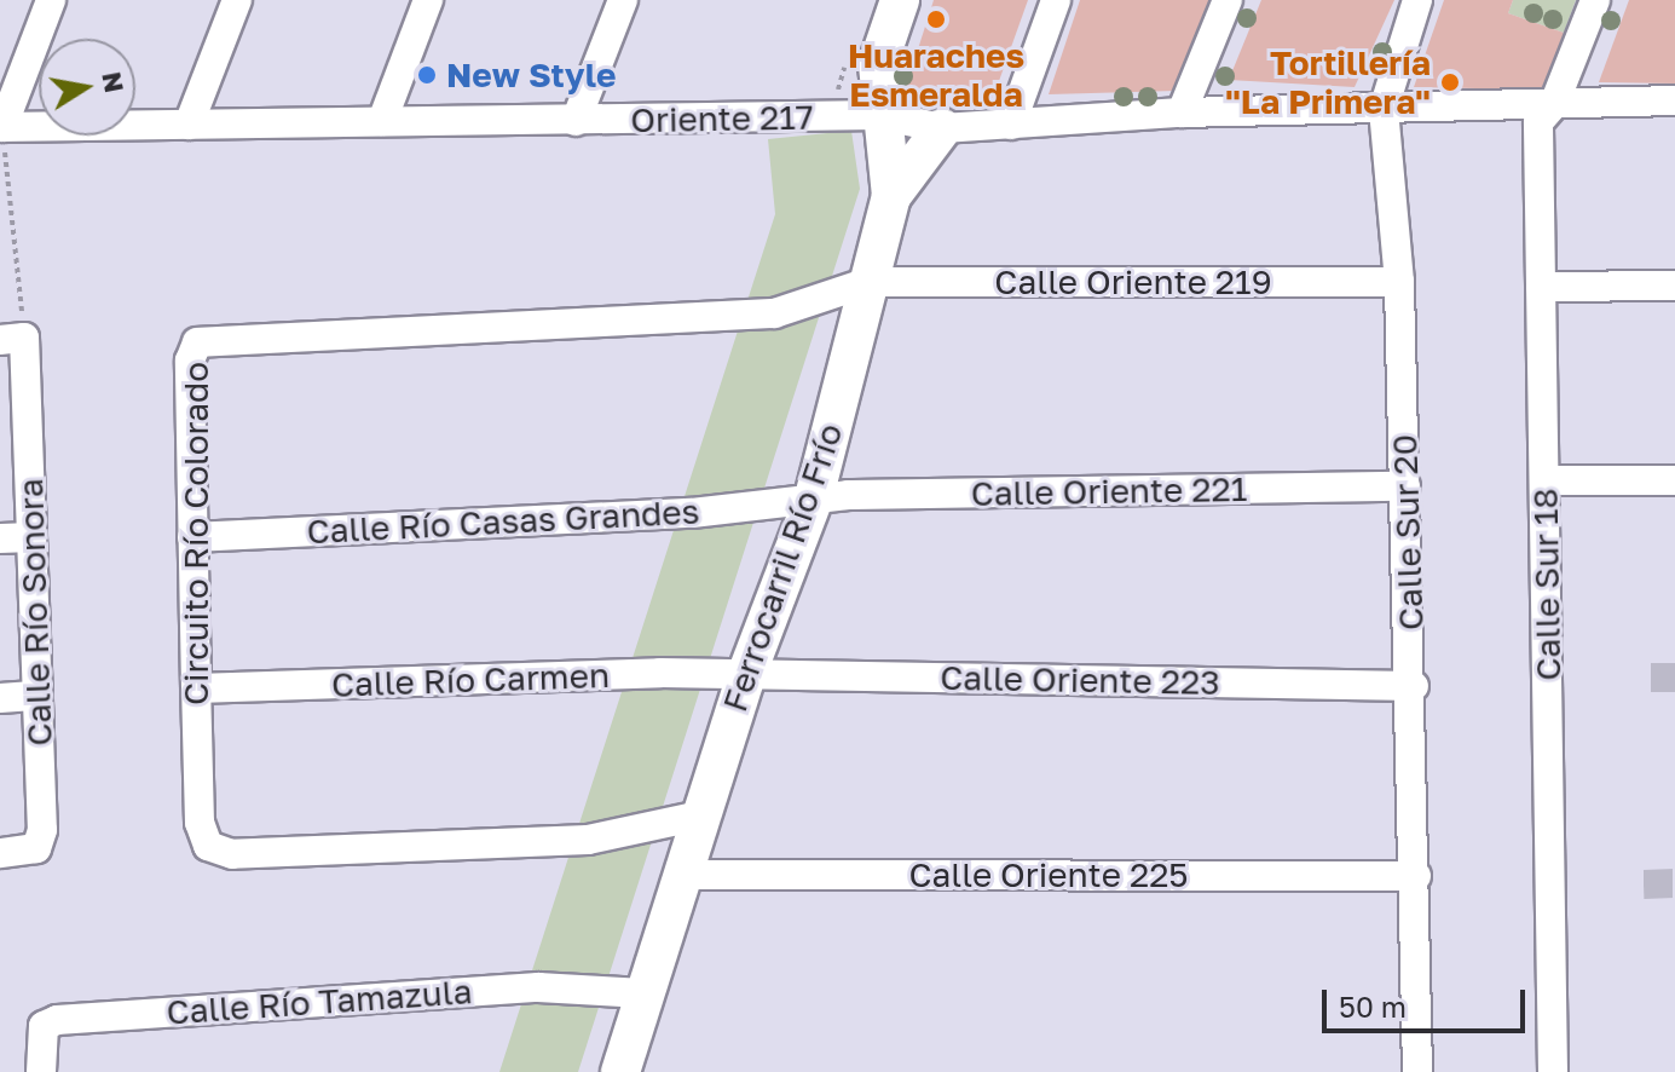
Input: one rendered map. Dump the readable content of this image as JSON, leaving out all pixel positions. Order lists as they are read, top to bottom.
{
  "streets": {
    "main road": ["Ferrocarril Río Frío"],
    "street": [
      "Oriente 217",
      "Calle Oriente 219",
      "Calle Oriente 221",
      "Calle Río Casas Grandes",
      "Calle Sur 20",
      "Circuito Río Colorado",
      "Calle Sur 18",
      "Calle Río Sonora",
      "Calle Río Carmen",
      "Calle Oriente 223",
      "Calle Oriente 225",
      "Calle Río Tamazula"
    ]
  },
  "crossings": [
    ["Oriente 217", "Calle Sur 20"],
    ["Oriente 217", "Ferrocarril Río Frío"],
    ["Oriente 217", "Calle Sur 18"],
    ["Calle Oriente 219", "Calle Sur 20"],
    ["Calle Oriente 219", "Circuito Río Colorado"],
    ["Calle Oriente 219", "Ferrocarril Río Frío"],
    ["Calle Oriente 221", "Calle Río Casas Grandes"],
    ["Calle Oriente 221", "Calle Sur 20"],
    ["Calle Oriente 221", "Ferrocarril Río Frío"],
    ["Calle Río Casas Grandes", "Circuito Río Colorado"],
    ["Calle Río Casas Grandes", "Ferrocarril Río Frío"],
    ["Calle Sur 20", "Calle Oriente 223"],
    ["Calle Sur 20", "Calle Oriente 225"],
    ["Circuito Río Colorado", "Ferrocarril Río Frío"],
    ["Circuito Río Colorado", "Calle Río Carmen"],
    ["Ferrocarril Río Frío", "Calle Río Carmen"],
    ["Ferrocarril Río Frío", "Calle Oriente 223"],
    ["Ferrocarril Río Frío", "Calle Oriente 225"],
    ["Ferrocarril Río Frío", "Calle Río Tamazula"],
    ["Calle Río Carmen", "Calle Oriente 223"]
  ],
  "places": ["Huaraches Esmeralda", "New Style", "Tortillería \"La Primera\""],
  "scale_bar": "50 m",
  "north": "right"
}
